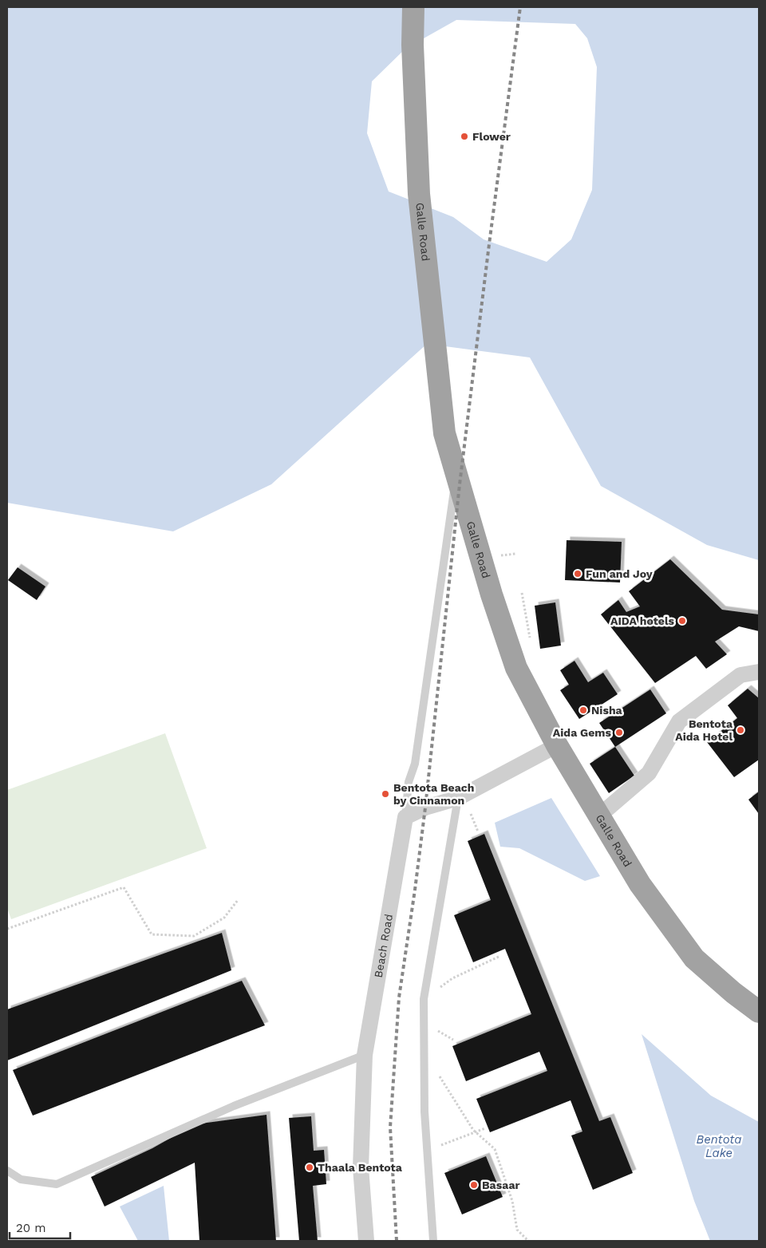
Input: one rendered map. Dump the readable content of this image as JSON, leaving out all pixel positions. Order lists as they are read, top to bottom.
{
  "streets": {
    "highway": ["Galle Road"],
    "street": ["Beach Road"]
  },
  "water": ["Bentota Lake"],
  "places": [
    "Flower",
    "Fun and Joy",
    "AIDA hotels",
    "Nisha",
    "Bentota Aida Hotel",
    "Aida Gems",
    "Bentota Beach by Cinnamon",
    "Thaala Bentota",
    "Basaar"
  ],
  "scale_bar": "20 m"
}
